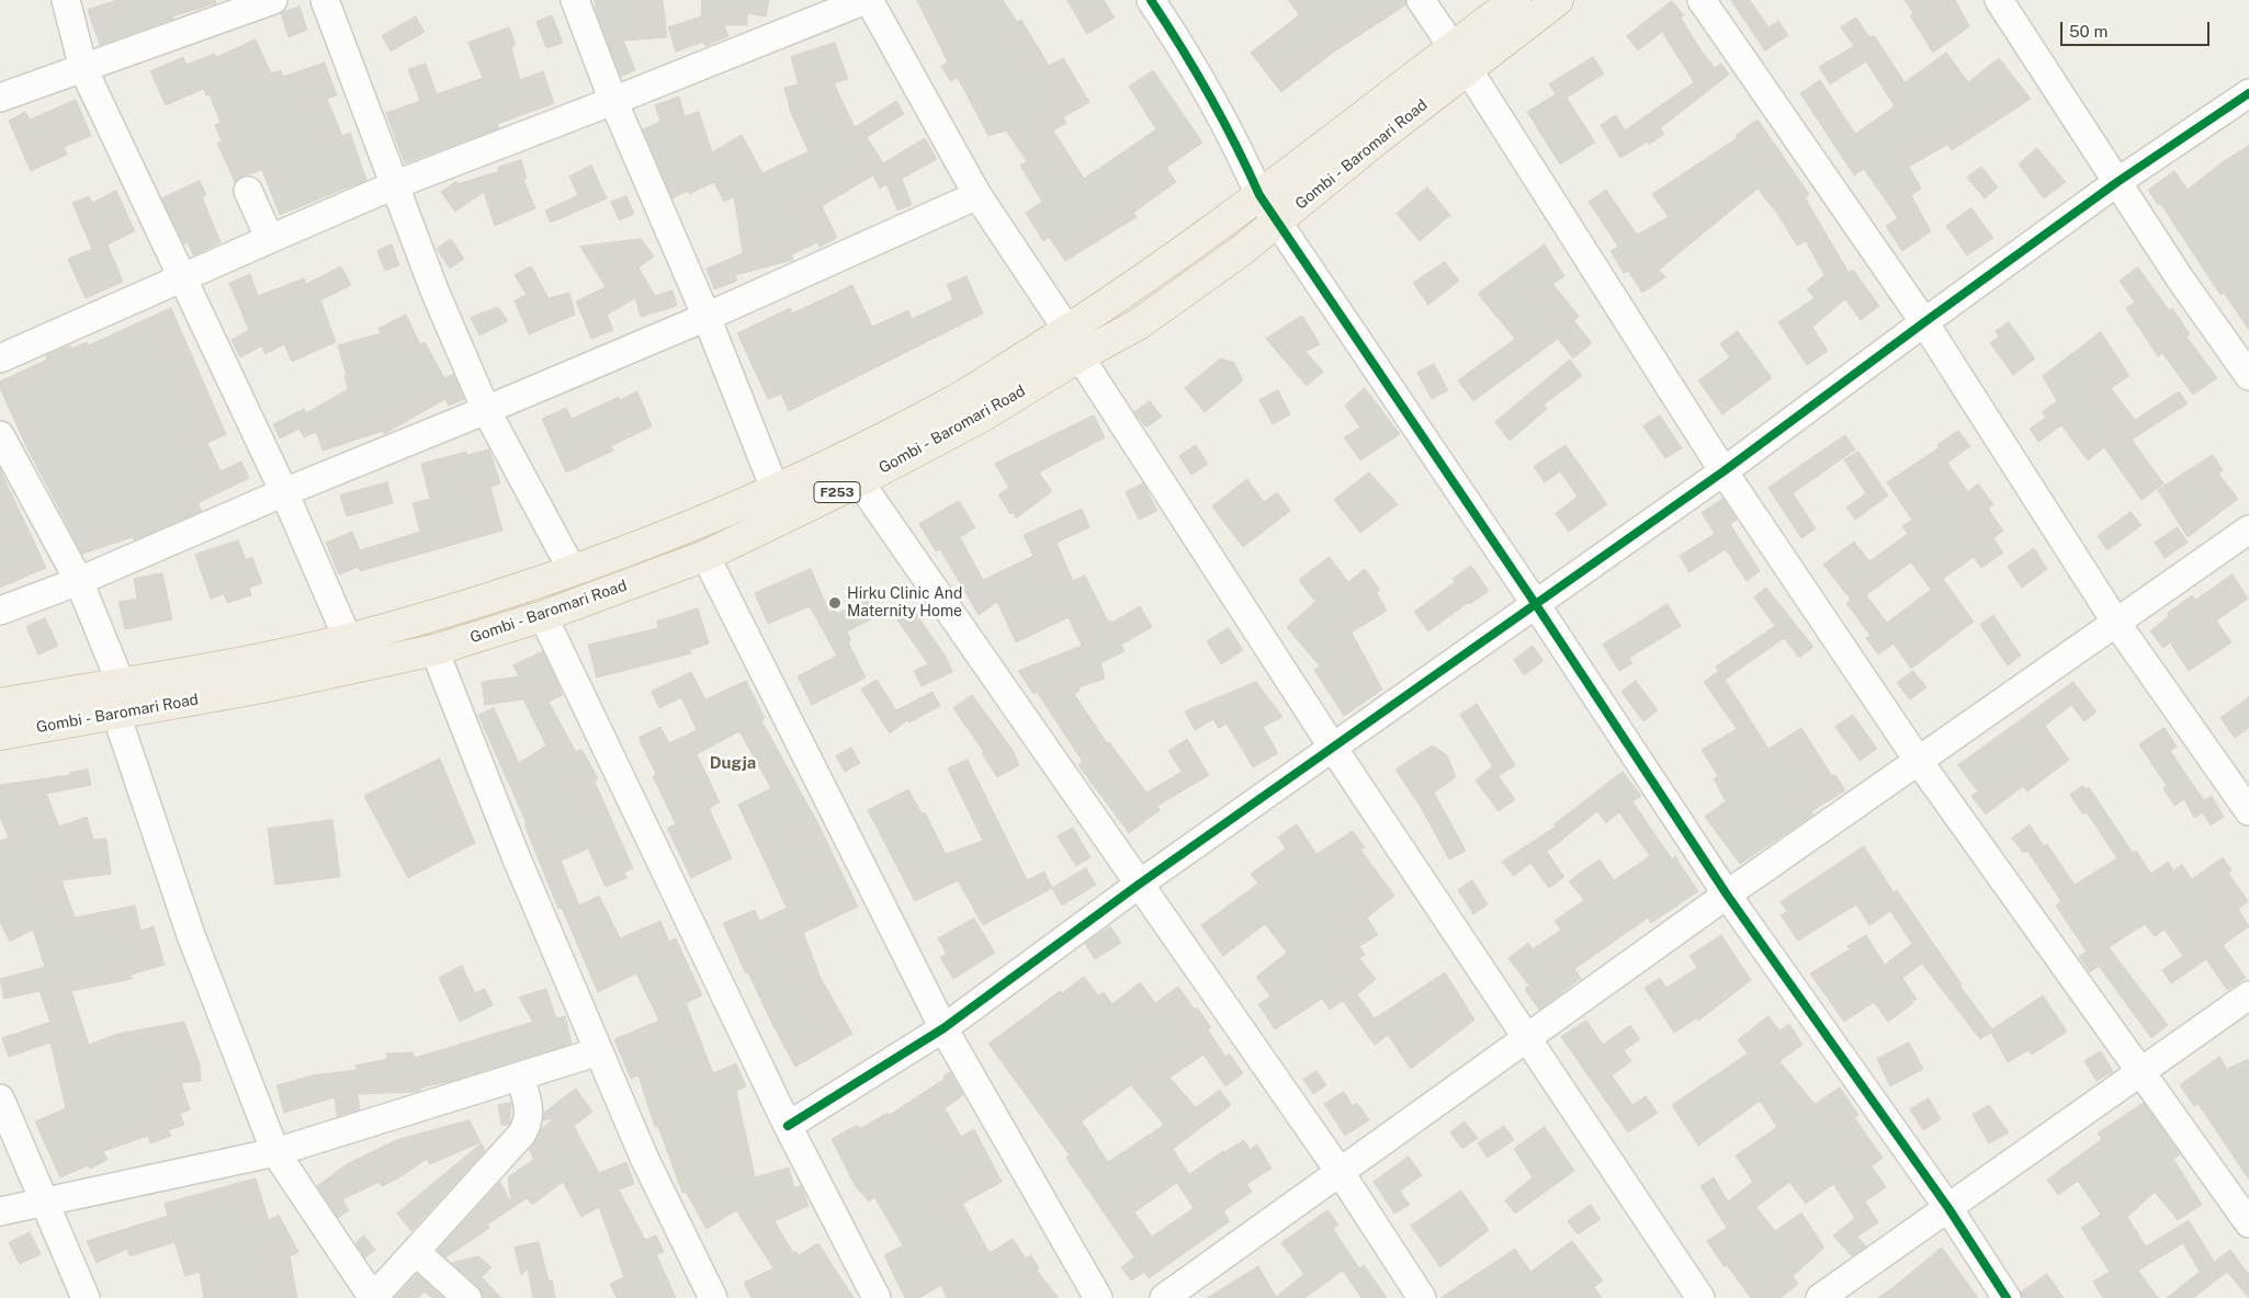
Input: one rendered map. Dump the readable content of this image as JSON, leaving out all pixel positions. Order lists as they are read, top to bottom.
{
  "streets": {
    "main road": ["Gombi - Baromari Road", "F253"]
  },
  "districts": ["Dugja"],
  "places": ["Hirku Clinic And Maternity Home"],
  "scale_bar": "50 m"
}
